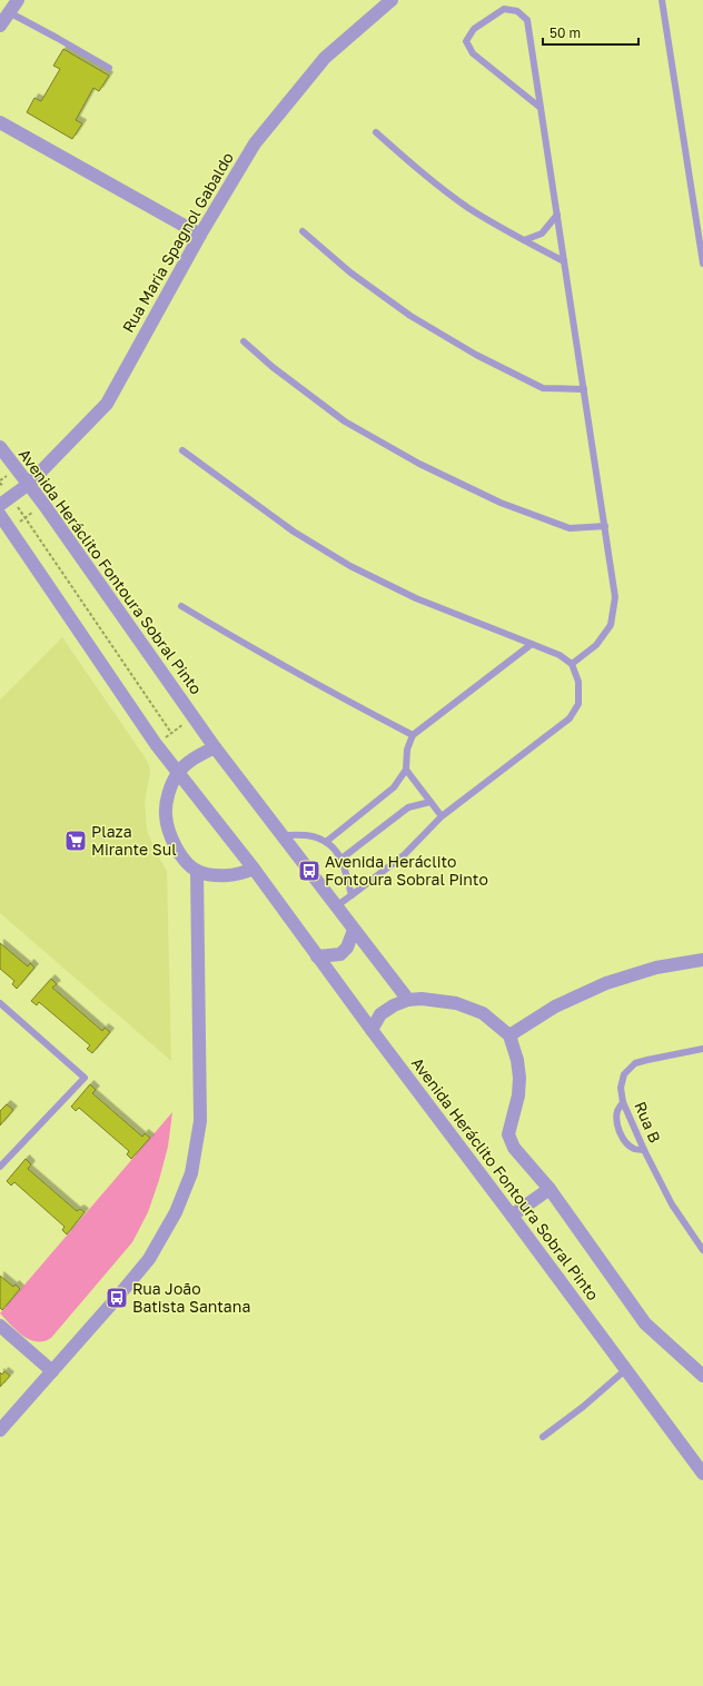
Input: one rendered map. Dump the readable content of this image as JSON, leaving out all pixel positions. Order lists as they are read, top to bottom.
{
  "streets": {
    "street": ["Rua Maria Spagnol Gabaldo", "Avenida Heráclito Fontoura Sobral Pinto"],
    "lane": ["Rua B"]
  },
  "crossings": [
    ["Rua Maria Spagnol Gabaldo", "Avenida Heráclito Fontoura Sobral Pinto"]
  ],
  "places": {
    "supermarket": ["Plaza Mirante Sul"],
    "bus stop": ["Avenida Heráclito Fontoura Sobral Pinto", "Rua João Batista Santana"]
  },
  "scale_bar": "50 m"
}
